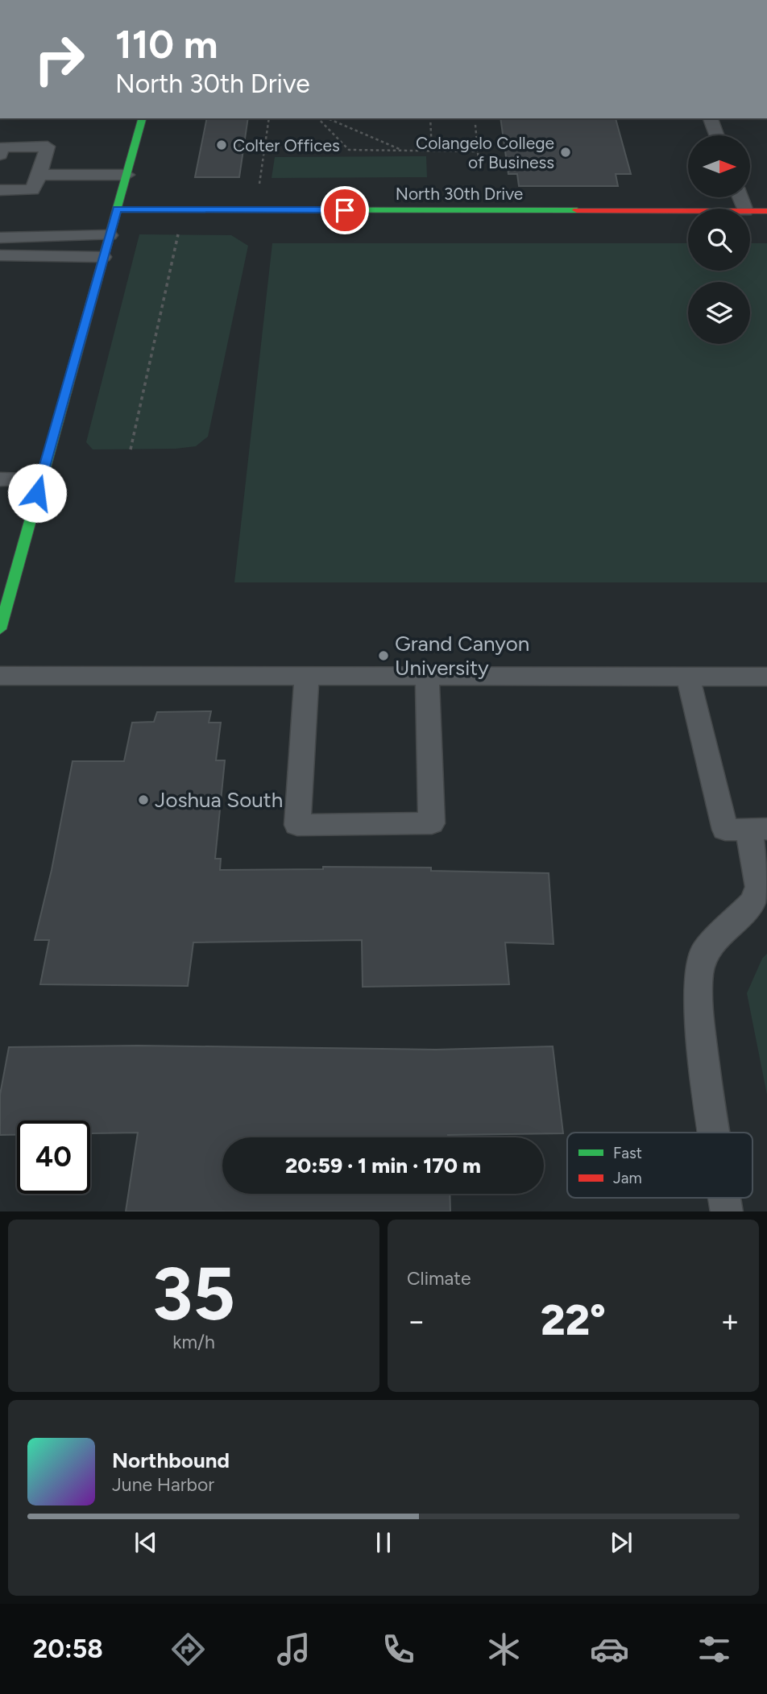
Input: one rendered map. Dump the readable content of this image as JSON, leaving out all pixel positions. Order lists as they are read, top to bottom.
{
  "streets": {
    "street": ["North 30th Drive"]
  },
  "places": [
    "Colter Offices",
    "Colangelo College of Business",
    "Grand Canyon University",
    "Joshua South"
  ],
  "legend": ["Fast", "Jam"],
  "north": "right",
  "page": {
    "turn": ["110 m", "North 30th Drive"],
    "limit": "40",
    "trip": "20:59 · 1 min · 170 m",
    "tile": [
      ["35", "km/h"],
      "Climate"
    ],
    "heat": ["−", "22°", "+"],
    "song": ["Northbound", "June Harbor"],
    "tabs": "20:58"
  }
}
